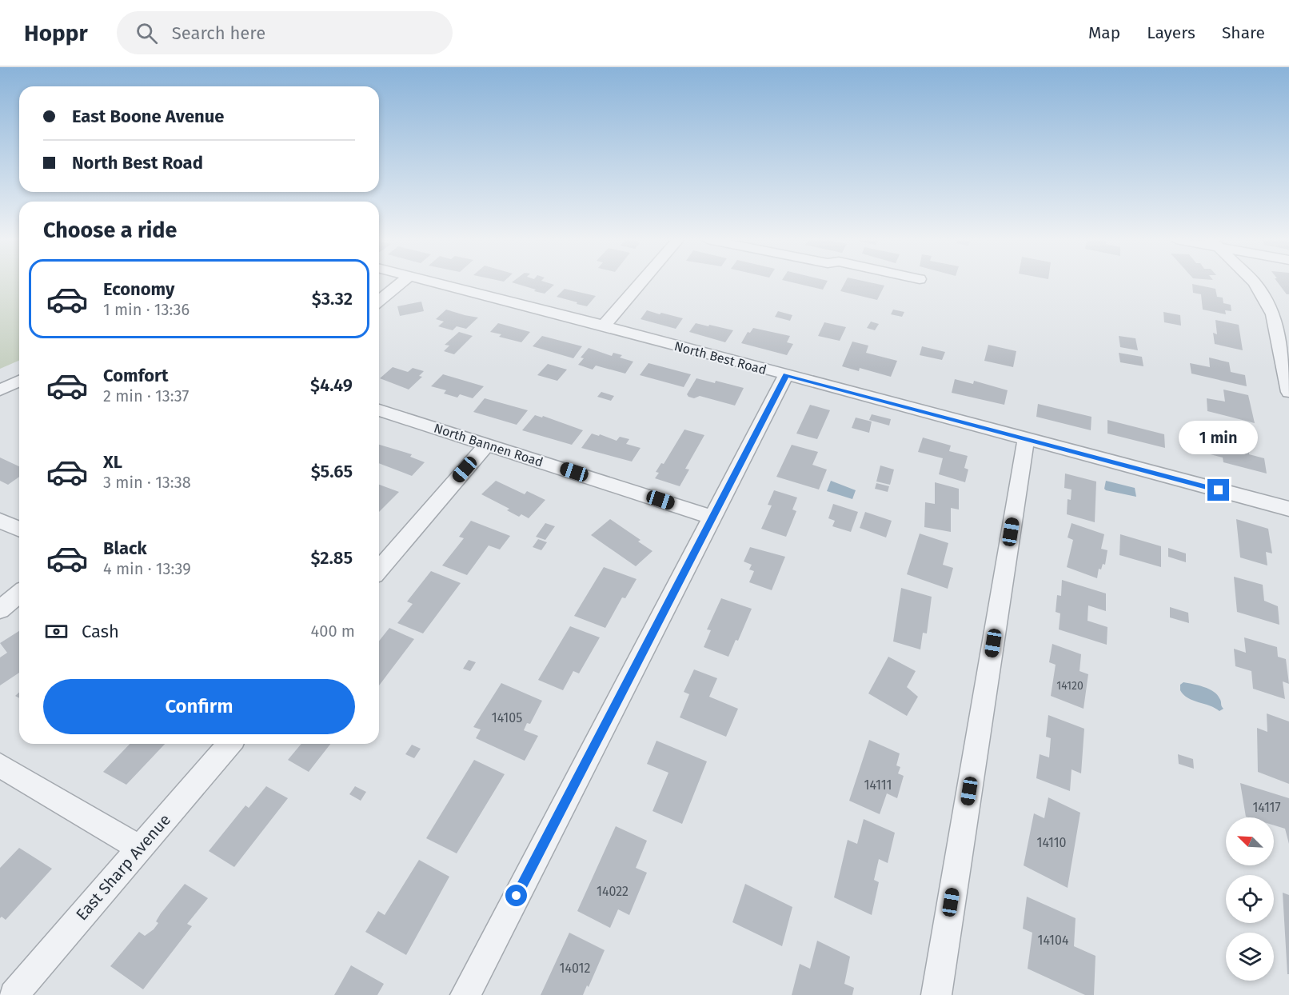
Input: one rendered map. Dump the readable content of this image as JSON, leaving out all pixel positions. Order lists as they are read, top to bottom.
{
  "streets": {
    "street": ["North Best Road", "North Bannen Road", "East Sharp Avenue"]
  },
  "house_numbers": [
    "14120",
    "14105",
    "14111",
    "14117",
    "14110",
    "14022",
    "14104",
    "14012"
  ],
  "north": "top left",
  "page": {
    "header": "Hoppr",
    "search": "Search here",
    "nav": ["Map", "Layers", "Share"],
    "banner": ["East Boone Avenue", "North Best Road"],
    "heading": "Choose a ride",
    "list": [
      {
        "name": "Economy",
        "note": "1 min · 13:36",
        "value": "$3.32"
      },
      {
        "name": "Comfort",
        "note": "2 min · 13:37",
        "value": "$4.49"
      },
      {
        "name": "XL",
        "note": "3 min · 13:38",
        "value": "$5.65"
      },
      {
        "name": "Black",
        "note": "4 min · 13:39",
        "value": "$2.85"
      }
    ],
    "bubble": "1 min",
    "pay": ["Cash", "400 m"],
    "buttons": "Confirm"
  }
}
